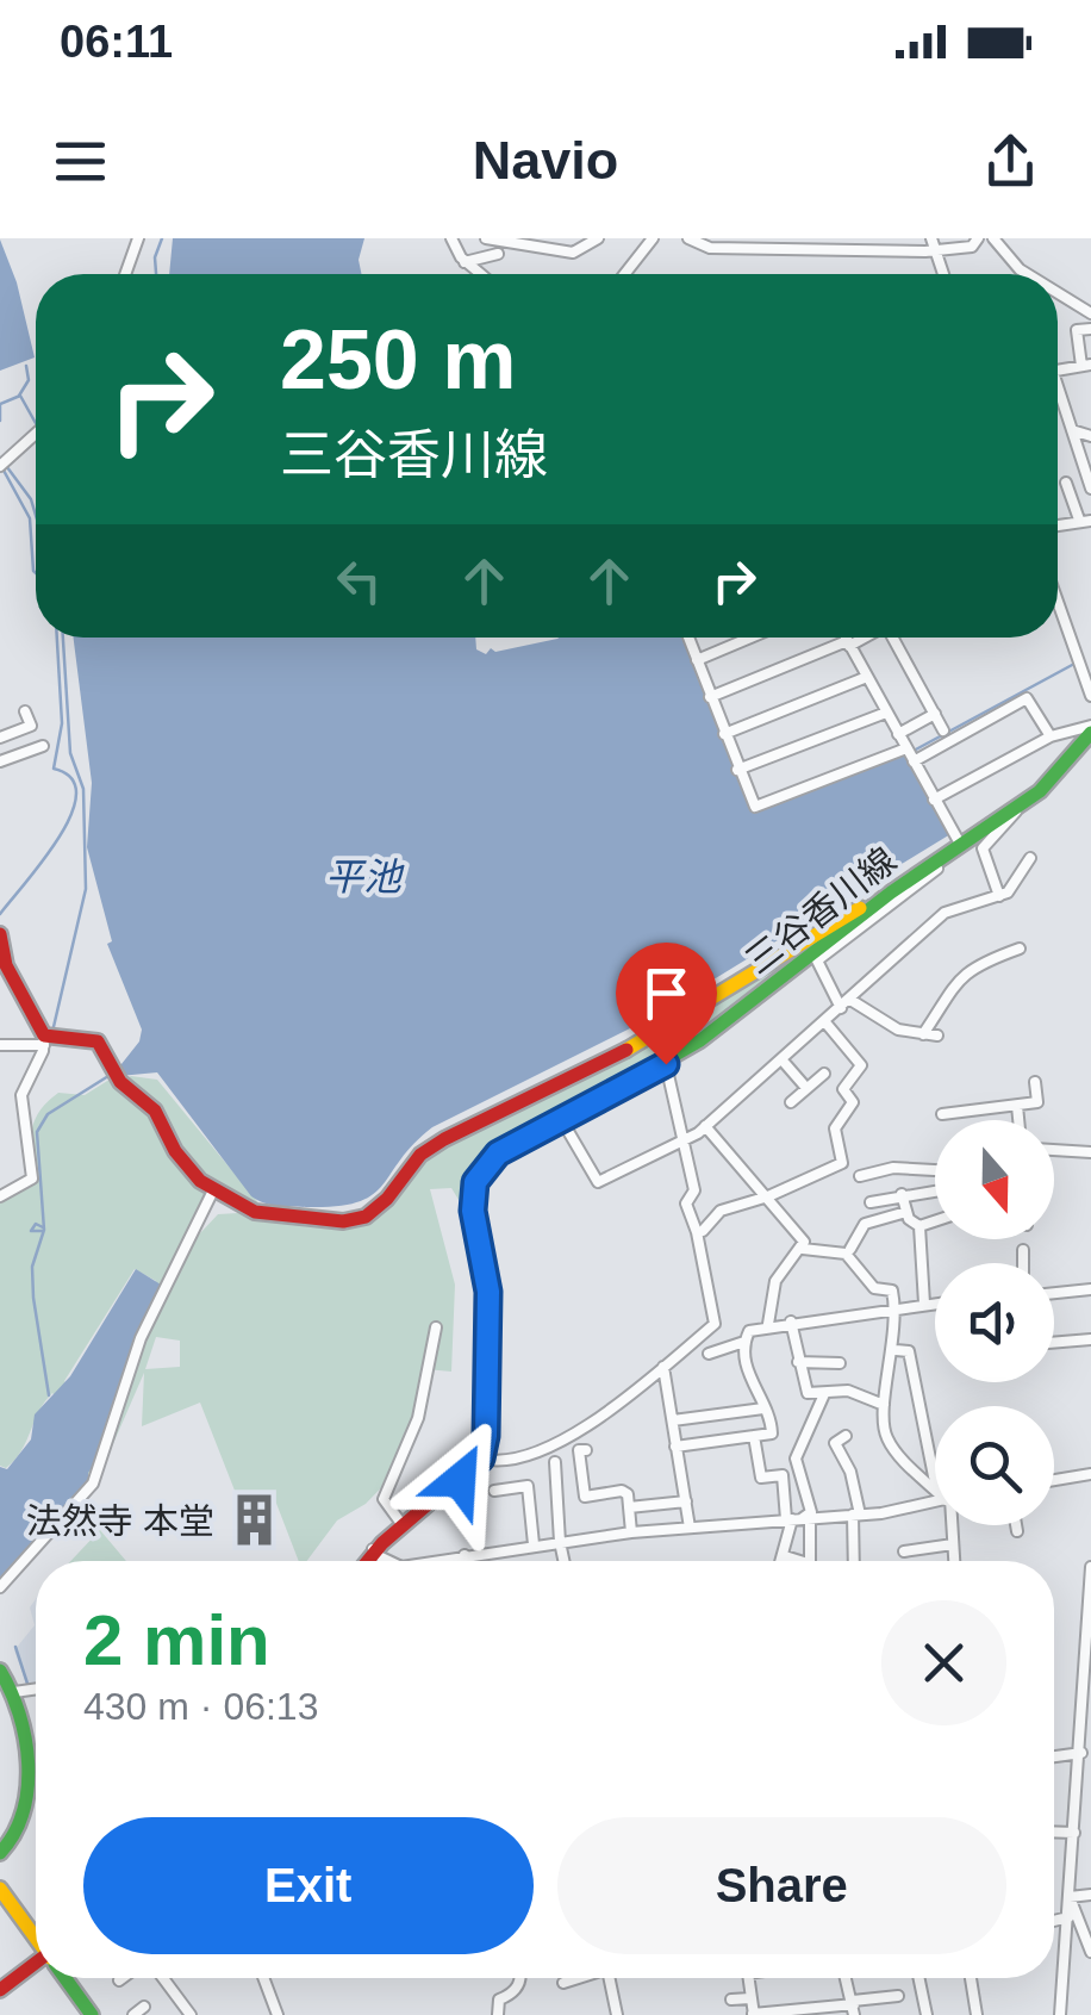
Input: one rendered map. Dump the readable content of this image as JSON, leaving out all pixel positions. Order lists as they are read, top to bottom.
{
  "streets": {
    "main road": ["三谷香川線"]
  },
  "water": ["平池"],
  "places": {
    "building": ["法然寺 本堂"]
  },
  "north": "bottom",
  "page": {
    "status": "06:11",
    "header": "Navio",
    "turn": ["250 m", "三谷香川線"],
    "heading": ["2 min", "430 m · 06:13"],
    "buttons": ["Exit", "Share"]
  }
}
